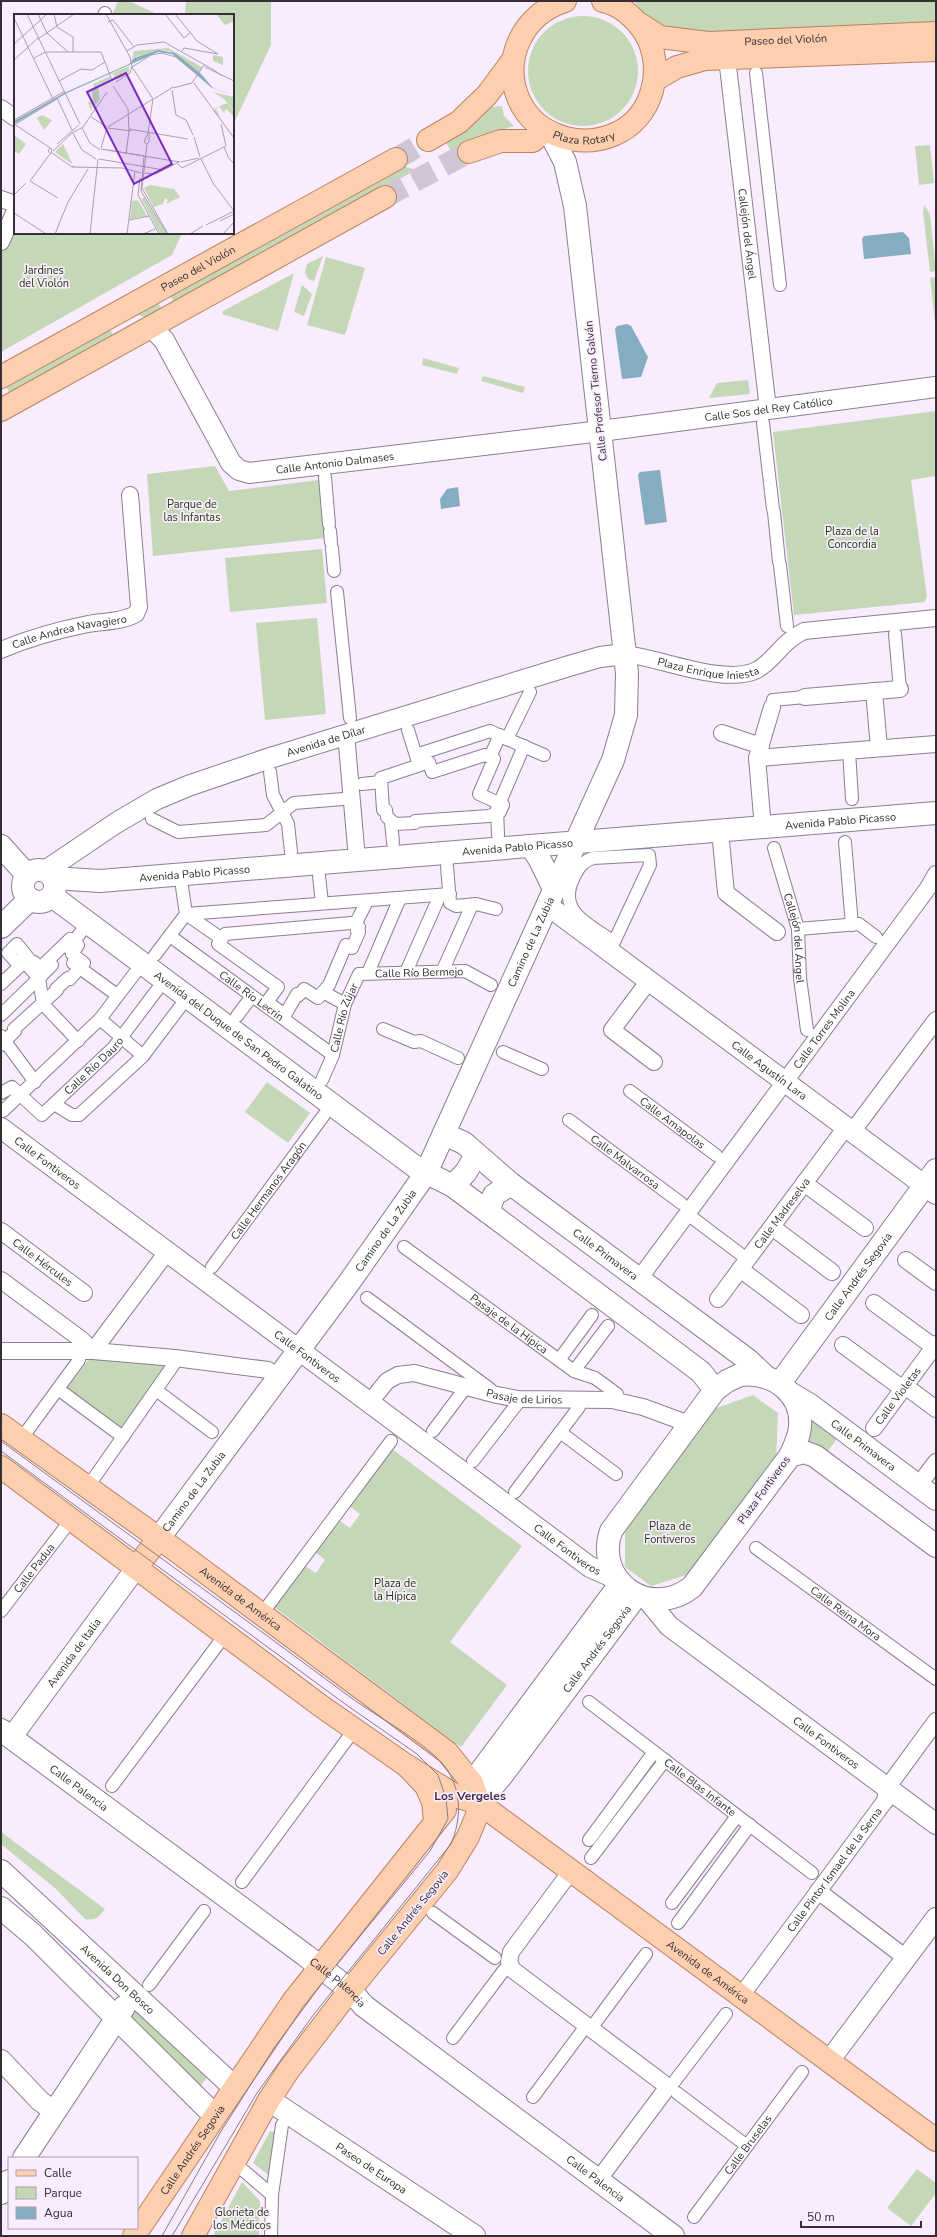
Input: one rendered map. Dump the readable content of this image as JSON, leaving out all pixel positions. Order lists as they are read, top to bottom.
{
  "streets": {
    "main road": [
      "Paseo del Violón",
      "Plaza Rotary",
      "Calle Profesor Tierno Galván",
      "Avenida Pablo Picasso",
      "Camino de La Zubia",
      "Avenida del Duque de San Pedro Galatino",
      "Calle Primavera",
      "Calle Andrés Segovia",
      "Plaza Fontiveros",
      "Avenida de América",
      "Calle Palencia",
      "Avenida Don Bosco",
      "Paseo de Europa"
    ],
    "street": [
      "Callejón del Ángel",
      "Calle Sos del Rey Católico",
      "Calle Antonio Dalmases",
      "Calle Andrea Navagiero",
      "Plaza Enrique Iniesta",
      "Avenida de Dílar",
      "Calle Río Bermejo",
      "Calle Río Lecrín",
      "Calle Río Zújar",
      "Calle Torres Molina",
      "Calle Río Dauro",
      "Calle Agustín Lara",
      "Calle Amapolas",
      "Calle Malvarrosa",
      "Calle Fontiveros",
      "Calle Hermanos Aragón",
      "Calle Madreselva",
      "Calle Hércules",
      "Pasaje de la Hípica",
      "Pasaje de Lirios",
      "Calle Violetas",
      "Calle Padua",
      "Calle Reina Mora",
      "Avenida de Italia",
      "Calle Blas Infante",
      "Calle Pintor Ismael de la Serna",
      "Calle Bruselas"
    ]
  },
  "crossings": [
    ["Paseo del Violón", "Plaza Rotary"],
    ["Paseo del Violón", "Callejón del Ángel"],
    ["Plaza Rotary", "Calle Profesor Tierno Galván"],
    ["Callejón del Ángel", "Calle Sos del Rey Católico"],
    ["Calle Profesor Tierno Galván", "Calle Sos del Rey Católico"],
    ["Calle Profesor Tierno Galván", "Calle Antonio Dalmases"],
    ["Calle Profesor Tierno Galván", "Plaza Enrique Iniesta"],
    ["Calle Profesor Tierno Galván", "Avenida de Dílar"],
    ["Calle Profesor Tierno Galván", "Camino de La Zubia"],
    ["Calle Sos del Rey Católico", "Calle Antonio Dalmases"],
    ["Plaza Enrique Iniesta", "Avenida de Dílar"],
    ["Plaza Enrique Iniesta", "Camino de La Zubia"],
    ["Avenida de Dílar", "Avenida Pablo Picasso"],
    ["Avenida de Dílar", "Camino de La Zubia"],
    ["Avenida de Dílar", "Avenida del Duque de San Pedro Galatino"],
    ["Avenida Pablo Picasso", "Camino de La Zubia"],
    ["Avenida Pablo Picasso", "Avenida del Duque de San Pedro Galatino"],
    ["Camino de La Zubia", "Avenida del Duque de San Pedro Galatino"],
    ["Camino de La Zubia", "Calle Agustín Lara"],
    ["Camino de La Zubia", "Calle Fontiveros"],
    ["Camino de La Zubia", "Calle Primavera"],
    ["Camino de La Zubia", "Avenida de América"],
    ["Calle Río Bermejo", "Calle Río Zújar"],
    ["Calle Río Lecrín", "Calle Río Zújar"],
    ["Calle Torres Molina", "Calle Agustín Lara"],
    ["Calle Torres Molina", "Calle Primavera"],
    ["Calle Agustín Lara", "Calle Madreselva"],
    ["Calle Agustín Lara", "Calle Andrés Segovia"],
    ["Calle Fontiveros", "Calle Andrés Segovia"],
    ["Calle Fontiveros", "Pasaje de Lirios"],
    ["Calle Fontiveros", "Plaza Fontiveros"],
    ["Calle Fontiveros", "Calle Pintor Ismael de la Serna"],
    ["Calle Primavera", "Calle Andrés Segovia"],
    ["Calle Primavera", "Plaza Fontiveros"],
    ["Calle Andrés Segovia", "Plaza Fontiveros"],
    ["Calle Andrés Segovia", "Avenida de América"],
    ["Calle Andrés Segovia", "Calle Palencia"],
    ["Calle Andrés Segovia", "Avenida Don Bosco"],
    ["Calle Andrés Segovia", "Paseo de Europa"],
    ["Avenida de América", "Calle Pintor Ismael de la Serna"],
    ["Avenida de Italia", "Calle Palencia"]
  ],
  "districts": ["Los Vergeles"],
  "parks": [
    "Jardines del Violón",
    "Parque de las Infantas",
    "Plaza de la Concordia",
    "Plaza de Fontiveros",
    "Plaza de la Hípica",
    "Glorieta de los Médicos"
  ],
  "legend": ["Calle", "Parque", "Agua"],
  "scale_bar": "50 m"
}
